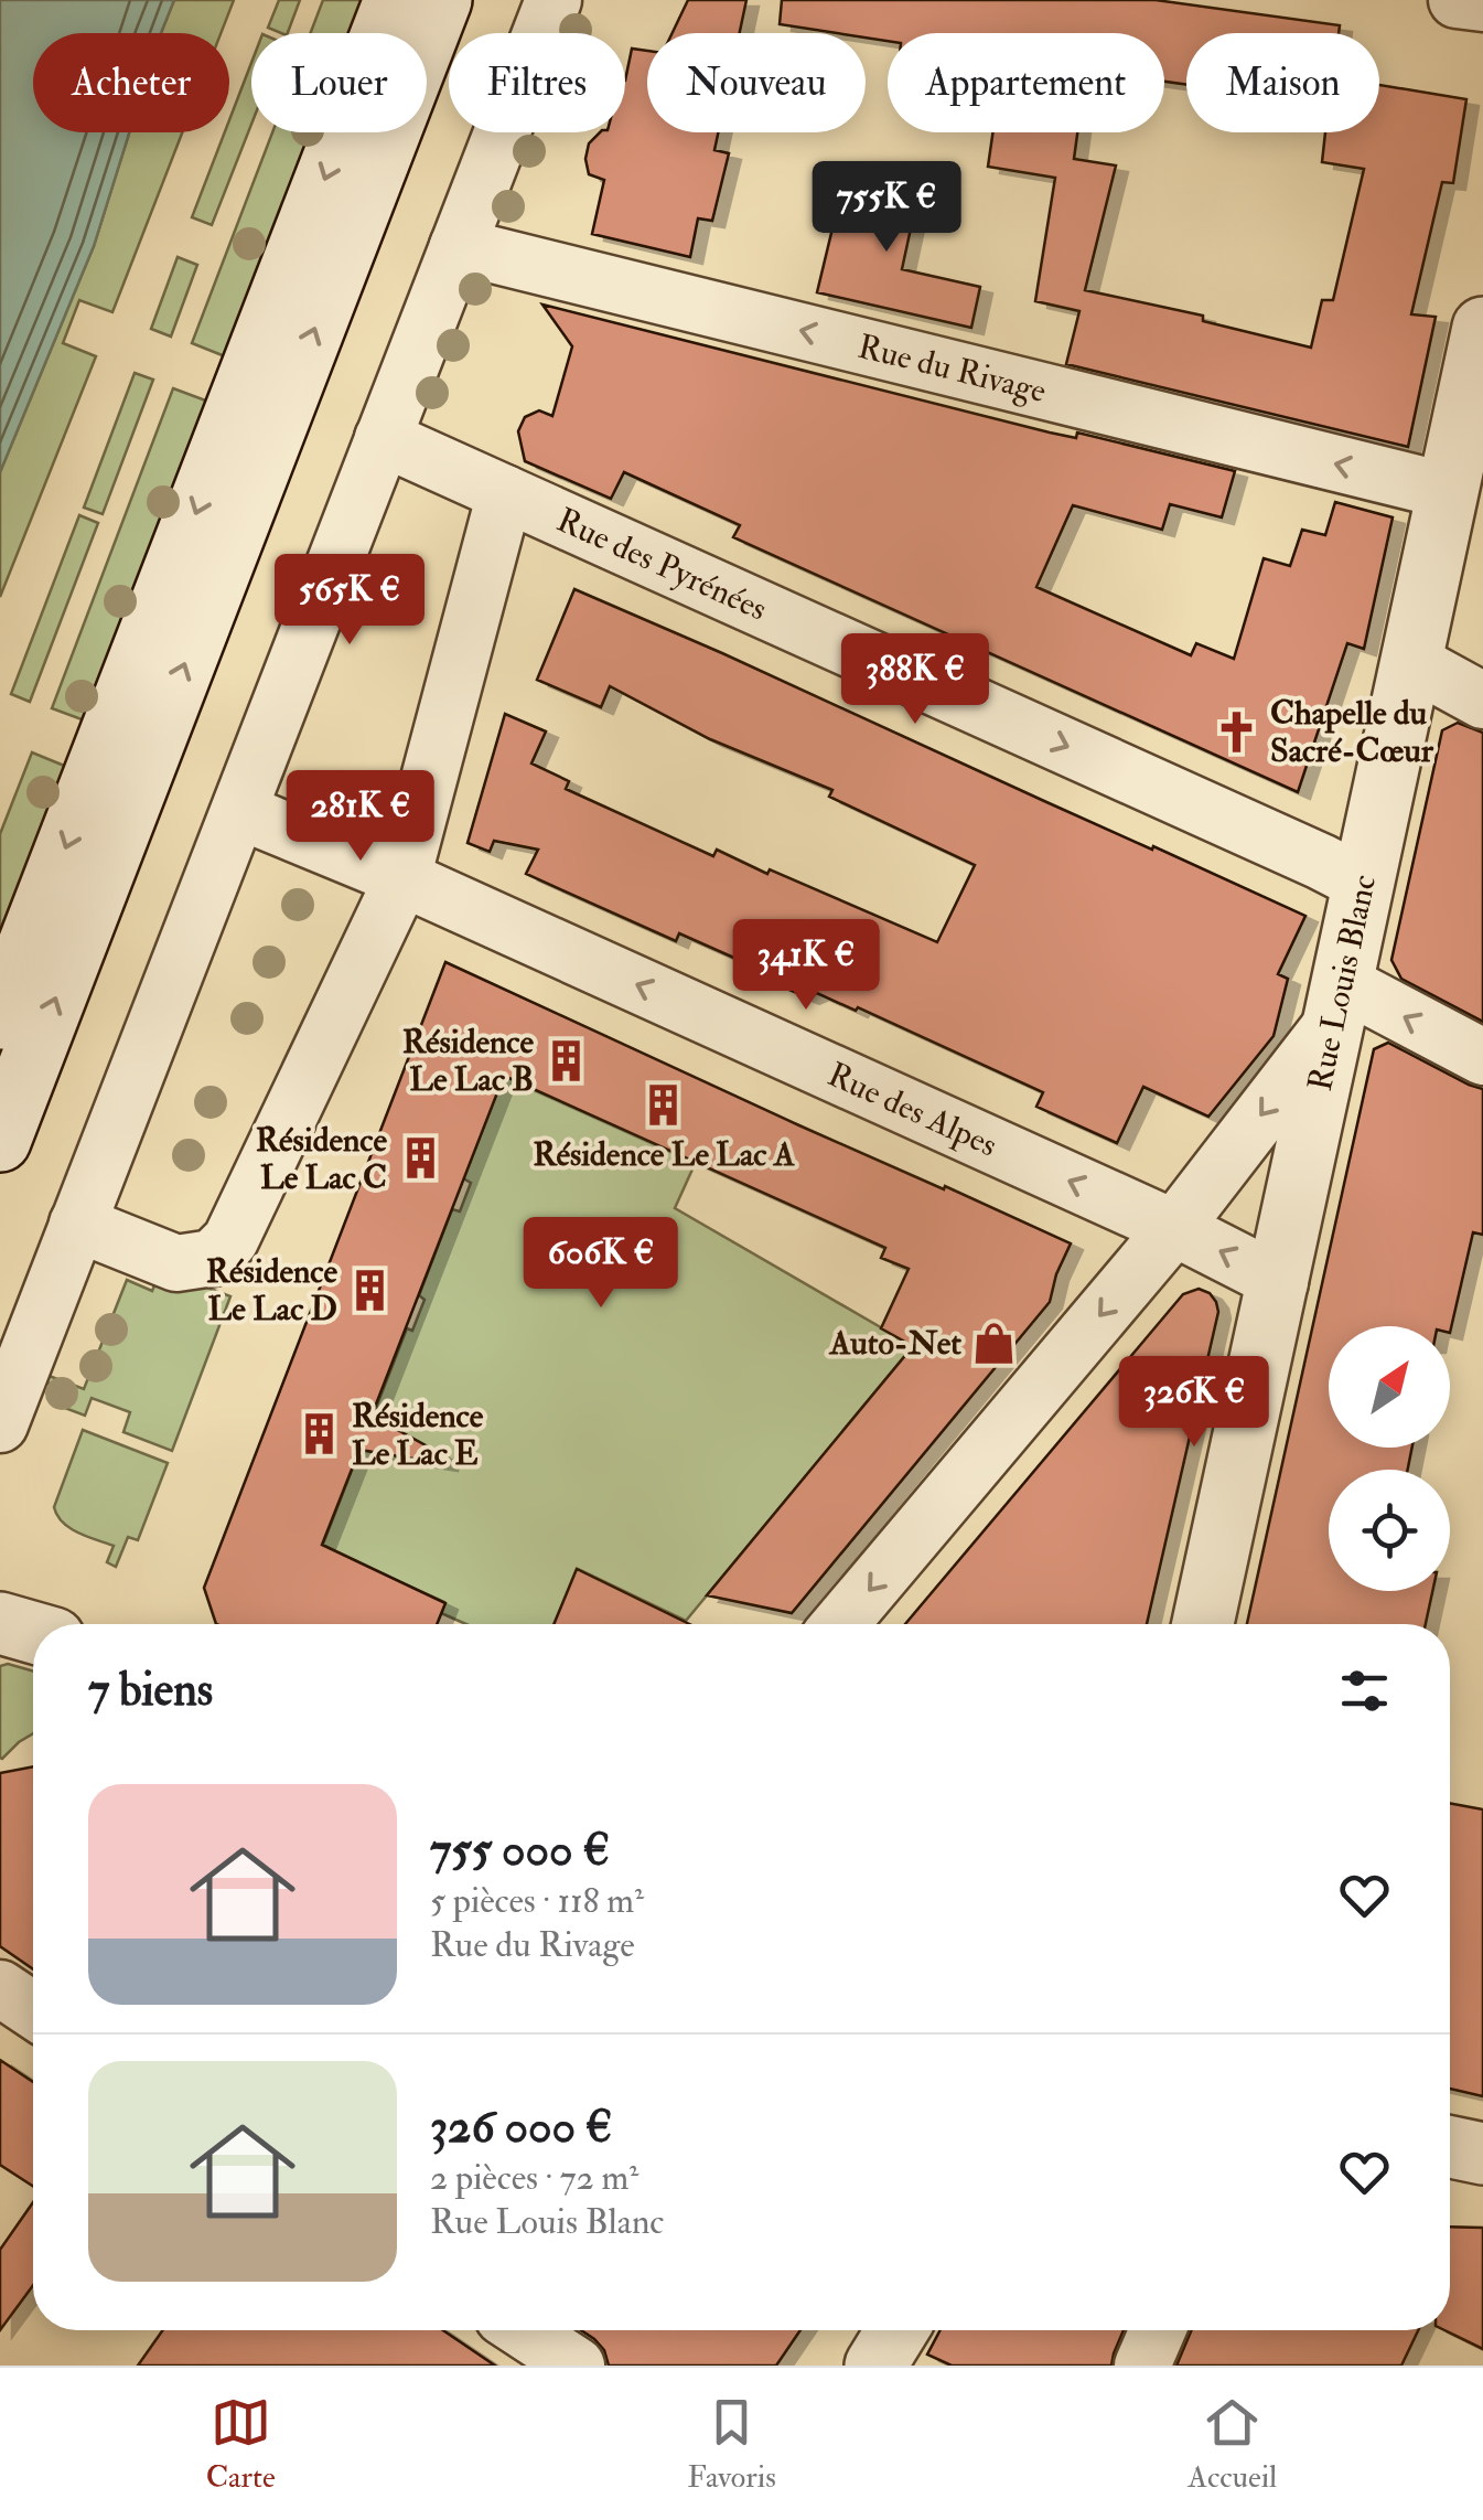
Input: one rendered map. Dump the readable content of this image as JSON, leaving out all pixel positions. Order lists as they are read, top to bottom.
{
  "streets": {
    "main road": ["Rue Louis Blanc"],
    "street": ["Rue du Rivage", "Rue des Pyrénées", "Rue des Alpes"]
  },
  "crossings": [
    ["Rue du Rivage", "Rue Louis Blanc"],
    ["Rue des Pyrénées", "Rue Louis Blanc"],
    ["Rue Louis Blanc", "Rue des Alpes"]
  ],
  "one_way": ["Rue du Rivage", "Rue des Pyrénées", "Rue des Alpes"],
  "places": {
    "church": ["Chapelle du Sacré-Cœur"],
    "building": [
      "Résidence Le Lac B",
      "Résidence Le Lac A",
      "Résidence Le Lac C",
      "Résidence Le Lac D",
      "Résidence Le Lac E"
    ],
    "shop": ["Auto-Net"]
  },
  "north": "top right",
  "page": {
    "chip": [
      "Acheter",
      "Louer",
      "Filtres",
      "Nouveau",
      "Appartement",
      "Maison"
    ],
    "price": [
      "755K €",
      "565K €",
      "388K €",
      "281K €",
      "341K €",
      "606K €",
      "326K €"
    ],
    "heading": "7 biens",
    "list": [
      {
        "name": "755 000 €",
        "note": "5 pièces · 118 m² · Rue du Rivage"
      },
      {
        "name": "326 000 €",
        "note": "2 pièces · 72 m² · Rue Louis Blanc"
      }
    ],
    "tabs": ["Carte", "Favoris", "Accueil"]
  }
}
